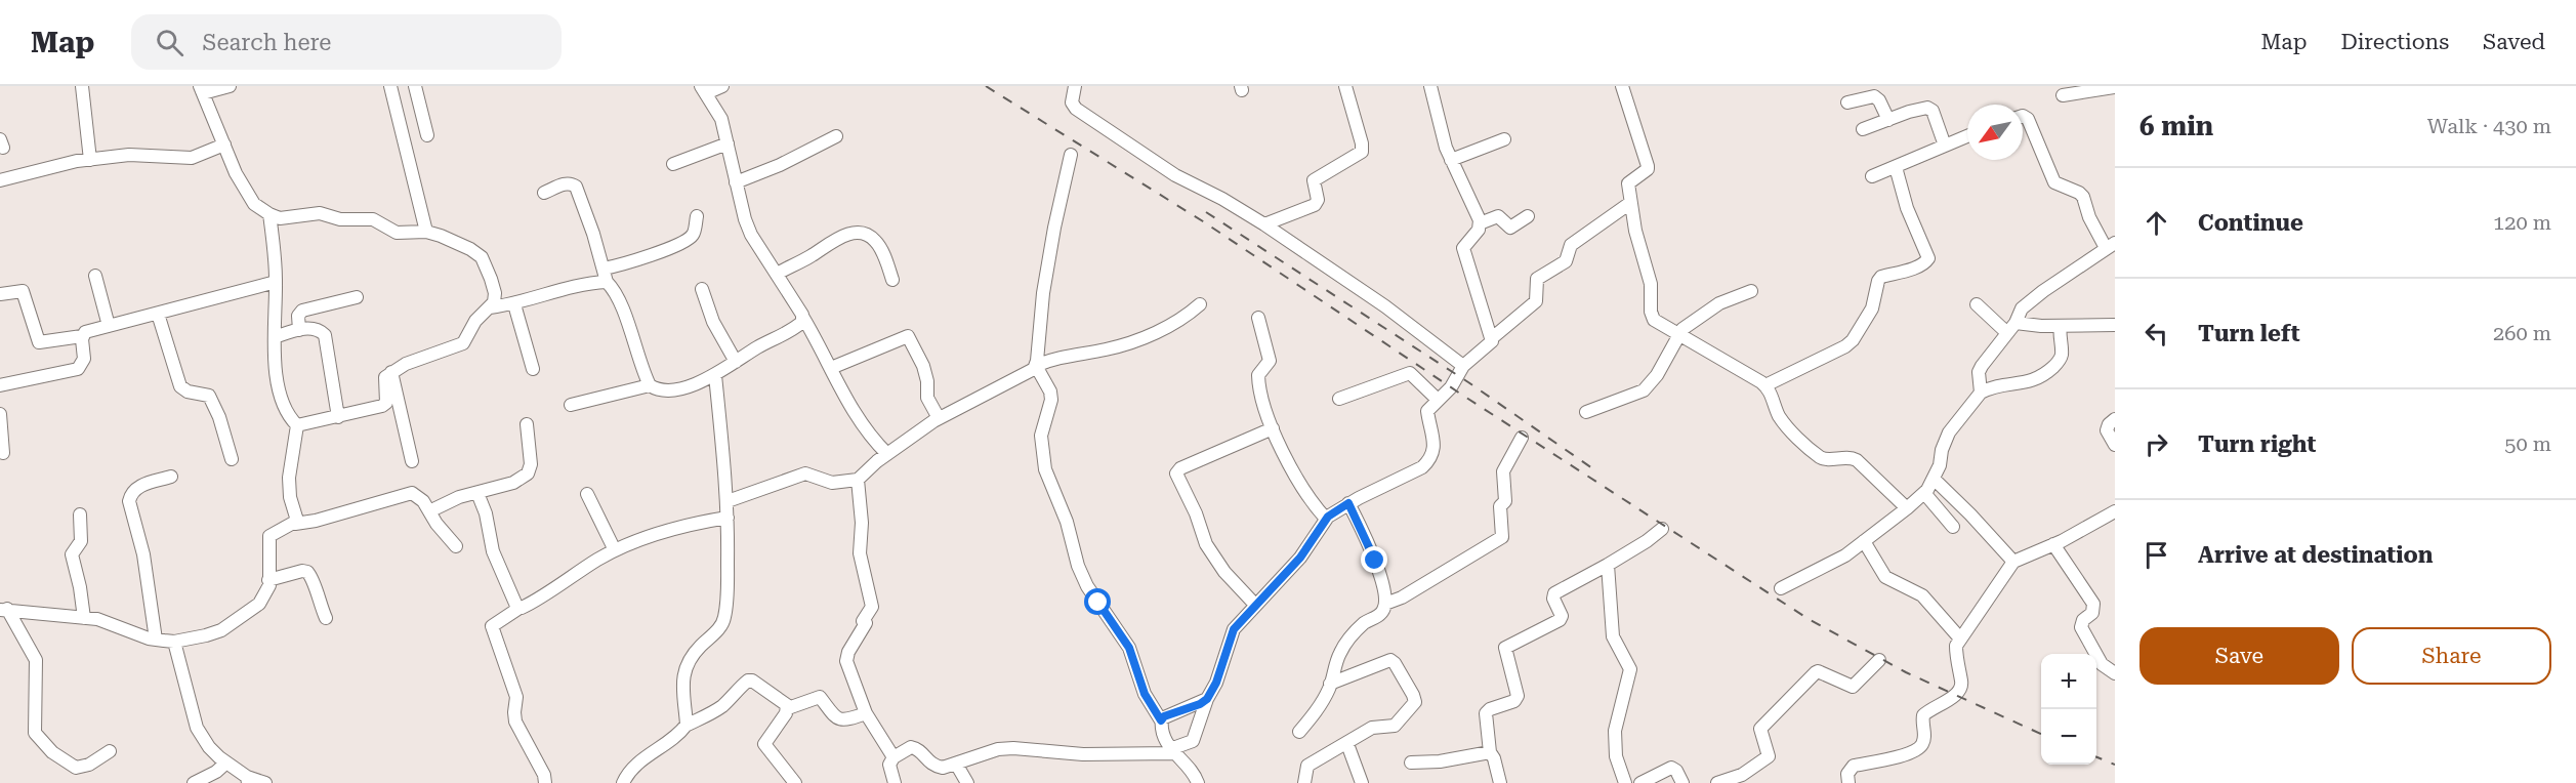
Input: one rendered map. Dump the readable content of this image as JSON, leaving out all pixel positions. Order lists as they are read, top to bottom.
{
  "north": "bottom left",
  "page": {
    "header": "Map",
    "search": "Search here",
    "nav": ["Map", "Directions", "Saved"],
    "heading": ["6 min", "Walk · 430 m"],
    "list": [
      ["Continue", "120 m"],
      ["Turn left", "260 m"],
      ["Turn right", "50 m"],
      "Arrive at destination"
    ],
    "buttons": ["Save", "Share"],
    "map_buttons": ["+", "−"]
  }
}
